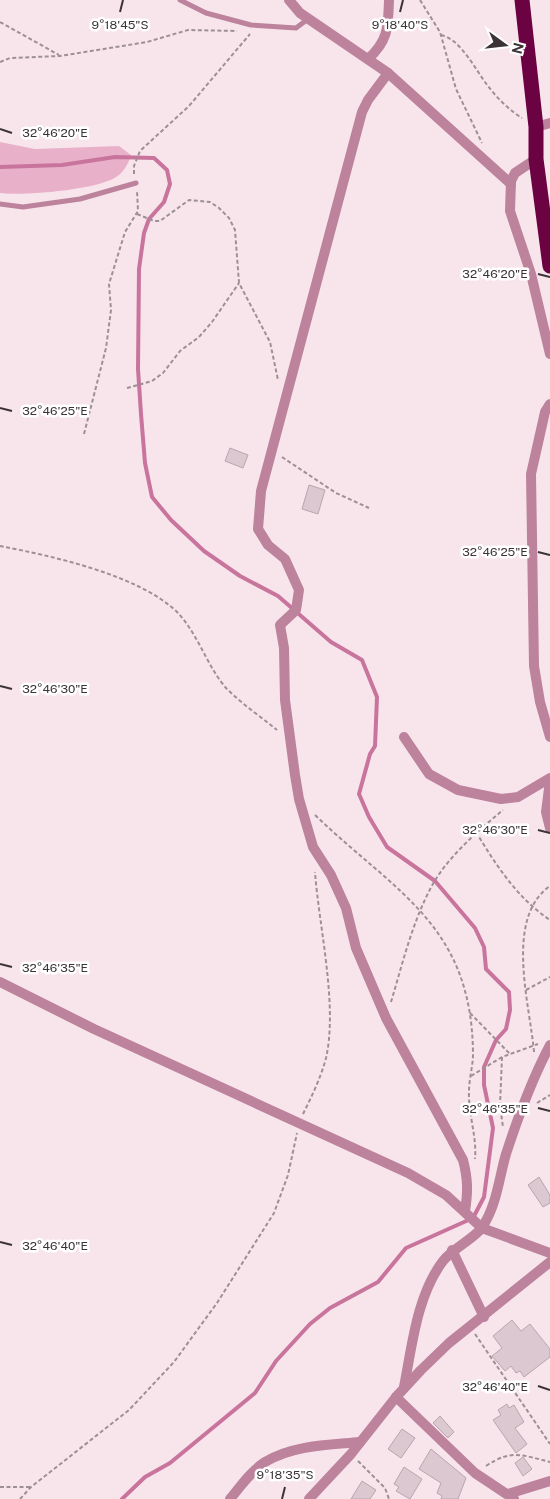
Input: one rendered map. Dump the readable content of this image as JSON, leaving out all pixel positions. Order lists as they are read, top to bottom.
{
  "north": "right",
  "coordinates": [
    "9°18'45\"S",
    "9°18'40\"S",
    "32°46'20\"E",
    "32°46'25\"E",
    "32°46'30\"E",
    "32°46'35\"E",
    "32°46'40\"E",
    "9°18'35\"S"
  ]
}
